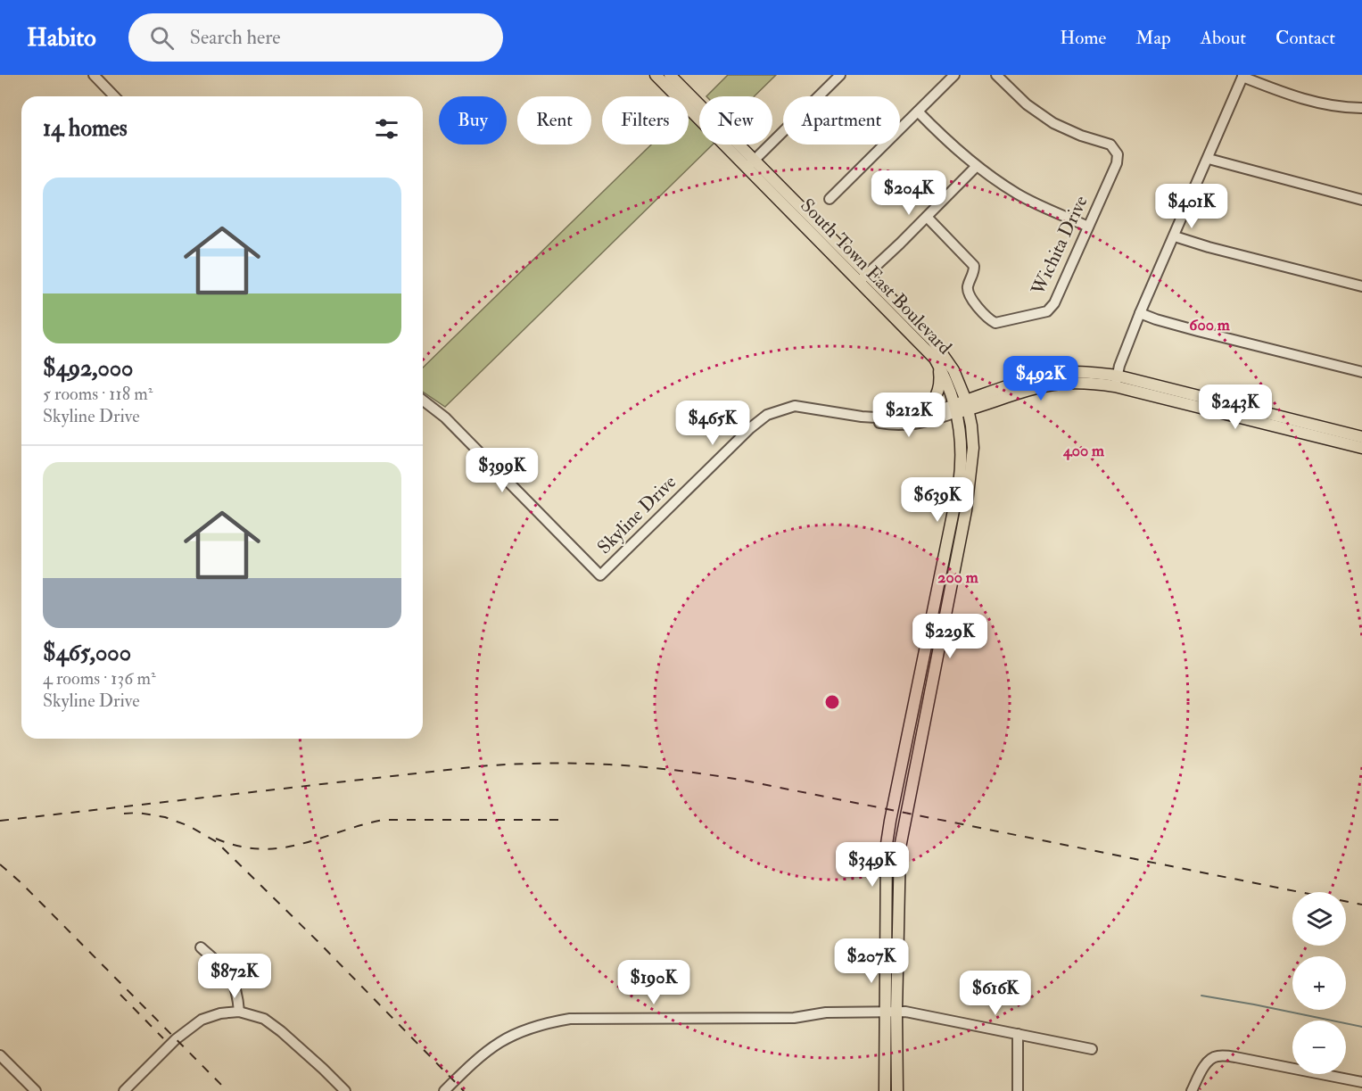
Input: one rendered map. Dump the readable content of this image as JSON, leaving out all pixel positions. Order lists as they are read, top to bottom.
{
  "streets": {
    "main road": ["South Town East Boulevard", "Skyline Drive"],
    "street": ["Wichita Drive"]
  },
  "crossings": [
    ["South Town East Boulevard", "Skyline Drive"]
  ],
  "page": {
    "header": "Habito",
    "search": "Search here",
    "nav": [
      "Home",
      "Map",
      "About",
      "Contact"
    ],
    "chip": [
      "Buy",
      "Rent",
      "Filters",
      "New",
      "Apartment"
    ],
    "heading": "14 homes",
    "list": [
      {
        "name": "$492,000",
        "note": "5 rooms · 118 m² · Skyline Drive"
      },
      {
        "name": "$465,000",
        "note": "4 rooms · 136 m² · Skyline Drive"
      }
    ],
    "price": [
      "$204K",
      "$401K",
      "$492K",
      "$243K",
      "$212K",
      "$465K",
      "$399K",
      "$639K",
      "$229K",
      "$349K",
      "$207K",
      "$872K",
      "$190K",
      "$616K"
    ],
    "map_buttons": ["+", "−"]
  },
  "rings": ["600 m", "400 m", "200 m"]
}
